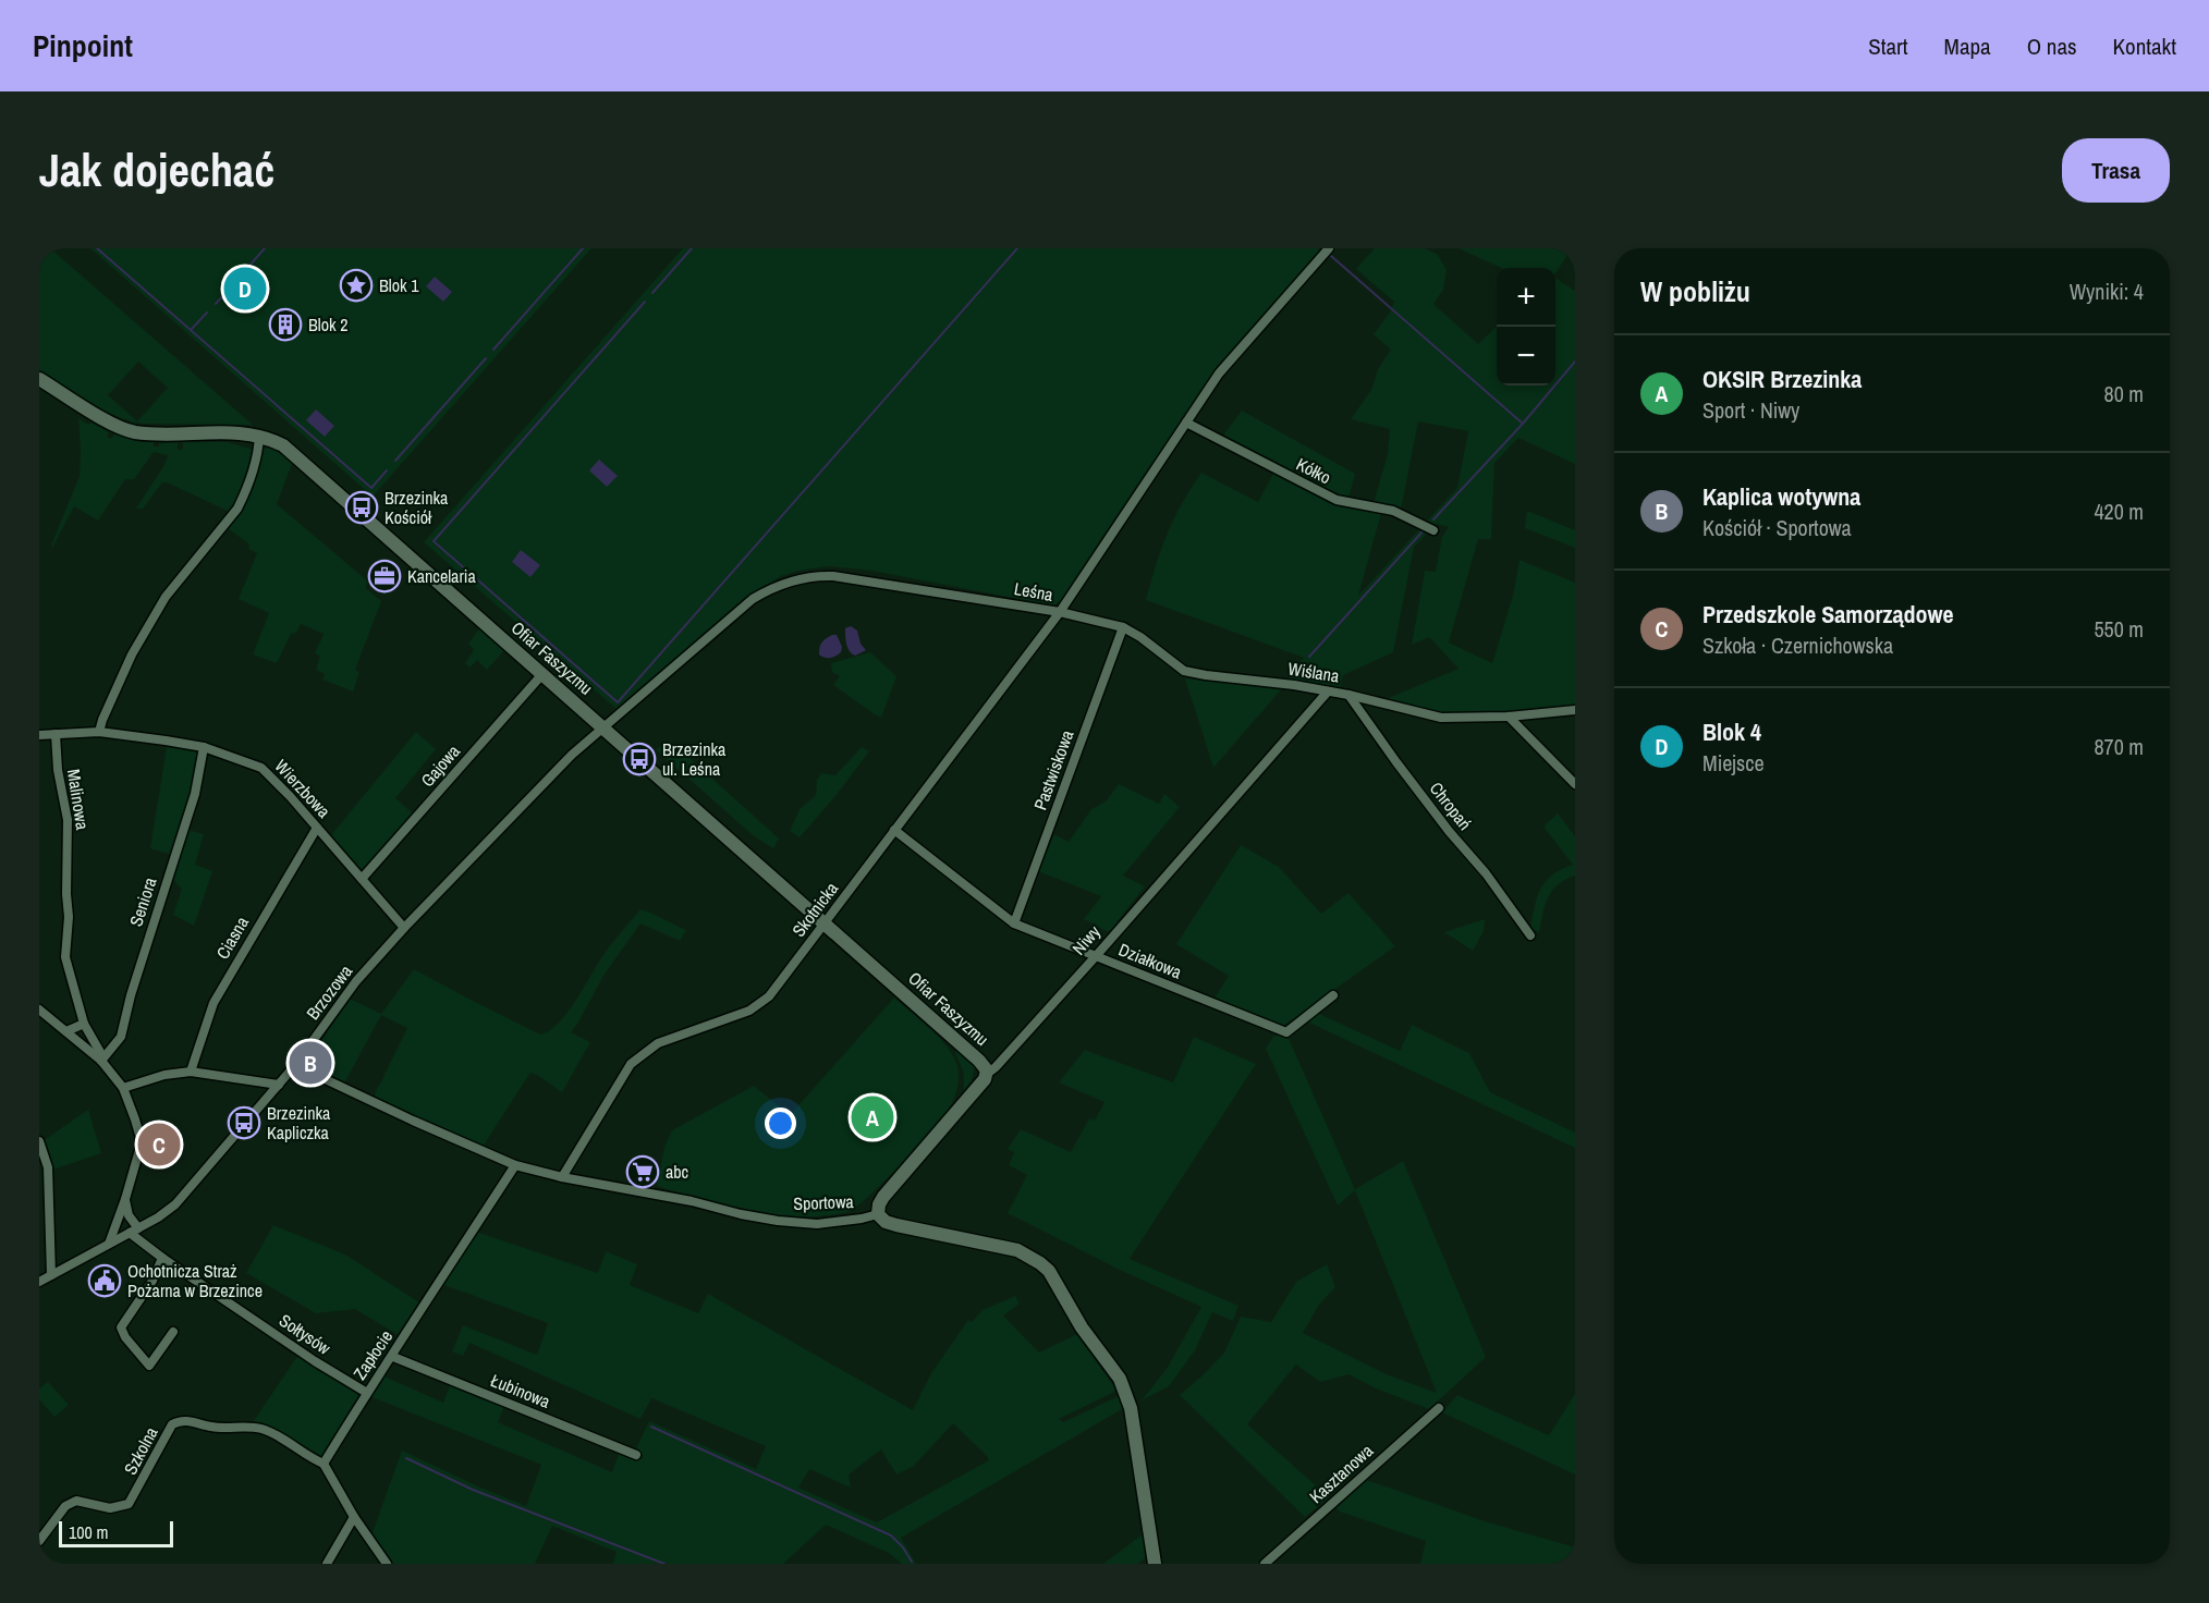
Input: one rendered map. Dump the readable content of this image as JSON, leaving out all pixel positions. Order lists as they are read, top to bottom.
{
  "streets": {
    "street": [
      "Kółko",
      "Leśna",
      "Ofiar Faszyzmu",
      "Wiślana",
      "Gajowa",
      "Pastwiskowa",
      "Wierzbowa",
      "Malinowa",
      "Chropań",
      "Seniora",
      "Skotnicka",
      "Ciasna",
      "Niwy",
      "Działkowa",
      "Brzozowa",
      "Sportowa",
      "Sołtysów",
      "Zapłocie",
      "Łubinowa",
      "Szkolna",
      "Kasztanowa"
    ]
  },
  "crossings": [
    ["Kółko", "Leśna"],
    ["Leśna", "Ofiar Faszyzmu"],
    ["Leśna", "Wiślana"],
    ["Leśna", "Skotnicka"],
    ["Leśna", "Brzozowa"],
    ["Ofiar Faszyzmu", "Gajowa"],
    ["Ofiar Faszyzmu", "Skotnicka"],
    ["Ofiar Faszyzmu", "Niwy"],
    ["Ofiar Faszyzmu", "Brzozowa"],
    ["Wiślana", "Pastwiskowa"],
    ["Wiślana", "Chropań"],
    ["Wiślana", "Skotnicka"],
    ["Wiślana", "Niwy"],
    ["Gajowa", "Wierzbowa"],
    ["Pastwiskowa", "Działkowa"],
    ["Wierzbowa", "Malinowa"],
    ["Wierzbowa", "Seniora"],
    ["Wierzbowa", "Ciasna"],
    ["Wierzbowa", "Brzozowa"],
    ["Malinowa", "Seniora"],
    ["Skotnicka", "Działkowa"],
    ["Skotnicka", "Sportowa"],
    ["Niwy", "Działkowa"],
    ["Niwy", "Sportowa"],
    ["Brzozowa", "Sportowa"],
    ["Brzozowa", "Sołtysów"],
    ["Sportowa", "Zapłocie"],
    ["Sołtysów", "Zapłocie"],
    ["Zapłocie", "Łubinowa"],
    ["Zapłocie", "Szkolna"]
  ],
  "places": {
    "place": ["Blok 1"],
    "building": ["Blok 2"],
    "bus stop": ["Brzezinka Kościół", "Brzezinka ul. Leśna", "Brzezinka Kapliczka"],
    "office": ["Kancelaria"],
    "supermarket": ["abc"],
    "public building": ["Ochotnicza Straż Pożarna w Brzezince"]
  },
  "scale_bar": "100 m",
  "page": {
    "header": "Pinpoint",
    "nav": [
      "Start",
      "Mapa",
      "O nas",
      "Kontakt"
    ],
    "buttons": "Trasa",
    "title": "Jak dojechać",
    "heading": ["W pobliżu", "Wyniki: 4"],
    "pins": [
      "D",
      "B",
      "A",
      "C"
    ],
    "map_buttons": ["+", "−"],
    "list": [
      {
        "mark": "A",
        "name": "OKSIR Brzezinka",
        "note": "Sport · Niwy",
        "value": "80 m"
      },
      {
        "mark": "B",
        "name": "Kaplica wotywna",
        "note": "Kościół · Sportowa",
        "value": "420 m"
      },
      {
        "mark": "C",
        "name": "Przedszkole Samorządowe",
        "note": "Szkoła · Czernichowska",
        "value": "550 m"
      },
      {
        "mark": "D",
        "name": "Blok 4",
        "note": "Miejsce",
        "value": "870 m"
      }
    ],
    "scale": "100 m"
  }
}
